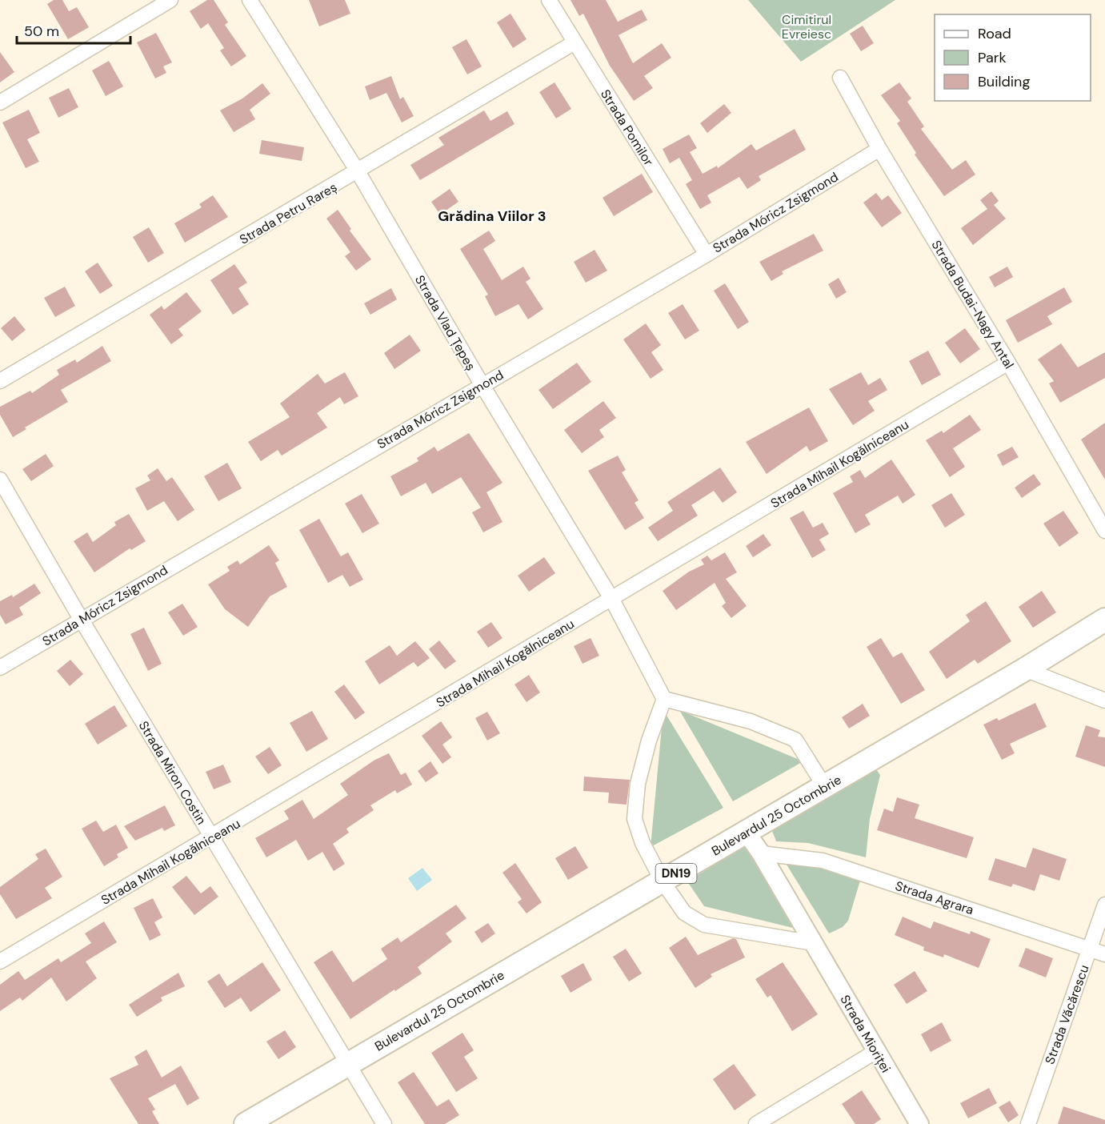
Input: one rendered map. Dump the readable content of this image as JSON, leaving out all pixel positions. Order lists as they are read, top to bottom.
{
  "streets": {
    "main road": ["Bulevardul 25 Octombrie", "DN19"],
    "street": [
      "Strada Pomilor",
      "Strada Móricz Zsigmond",
      "Strada Petru Rareș",
      "Strada Budai-Nagy Antal",
      "Strada Vlad Țepeș",
      "Strada Mihail Kogălniceanu",
      "Strada Miron Costin",
      "Strada Agrara",
      "Strada Văcărescu",
      "Strada Mioriței"
    ]
  },
  "crossings": [
    ["Strada Pomilor", "Strada Móricz Zsigmond"],
    ["Strada Pomilor", "Strada Petru Rareș"],
    ["Strada Móricz Zsigmond", "Strada Budai-Nagy Antal"],
    ["Strada Móricz Zsigmond", "Strada Vlad Țepeș"],
    ["Strada Móricz Zsigmond", "Strada Miron Costin"],
    ["Strada Petru Rareș", "Strada Vlad Țepeș"],
    ["Strada Budai-Nagy Antal", "Strada Mihail Kogălniceanu"],
    ["Strada Vlad Țepeș", "Strada Mihail Kogălniceanu"],
    ["Strada Mihail Kogălniceanu", "Strada Miron Costin"],
    ["Strada Miron Costin", "Bulevardul 25 Octombrie"],
    ["Bulevardul 25 Octombrie", "Strada Mioriței"],
    ["Strada Agrara", "Strada Văcărescu"],
    ["Strada Agrara", "Strada Mioriței"]
  ],
  "districts": ["Grădina Viilor 3"],
  "parks": ["Cimitirul Evreiesc"],
  "legend": ["Road", "Park", "Building"],
  "scale_bar": "50 m"
}
